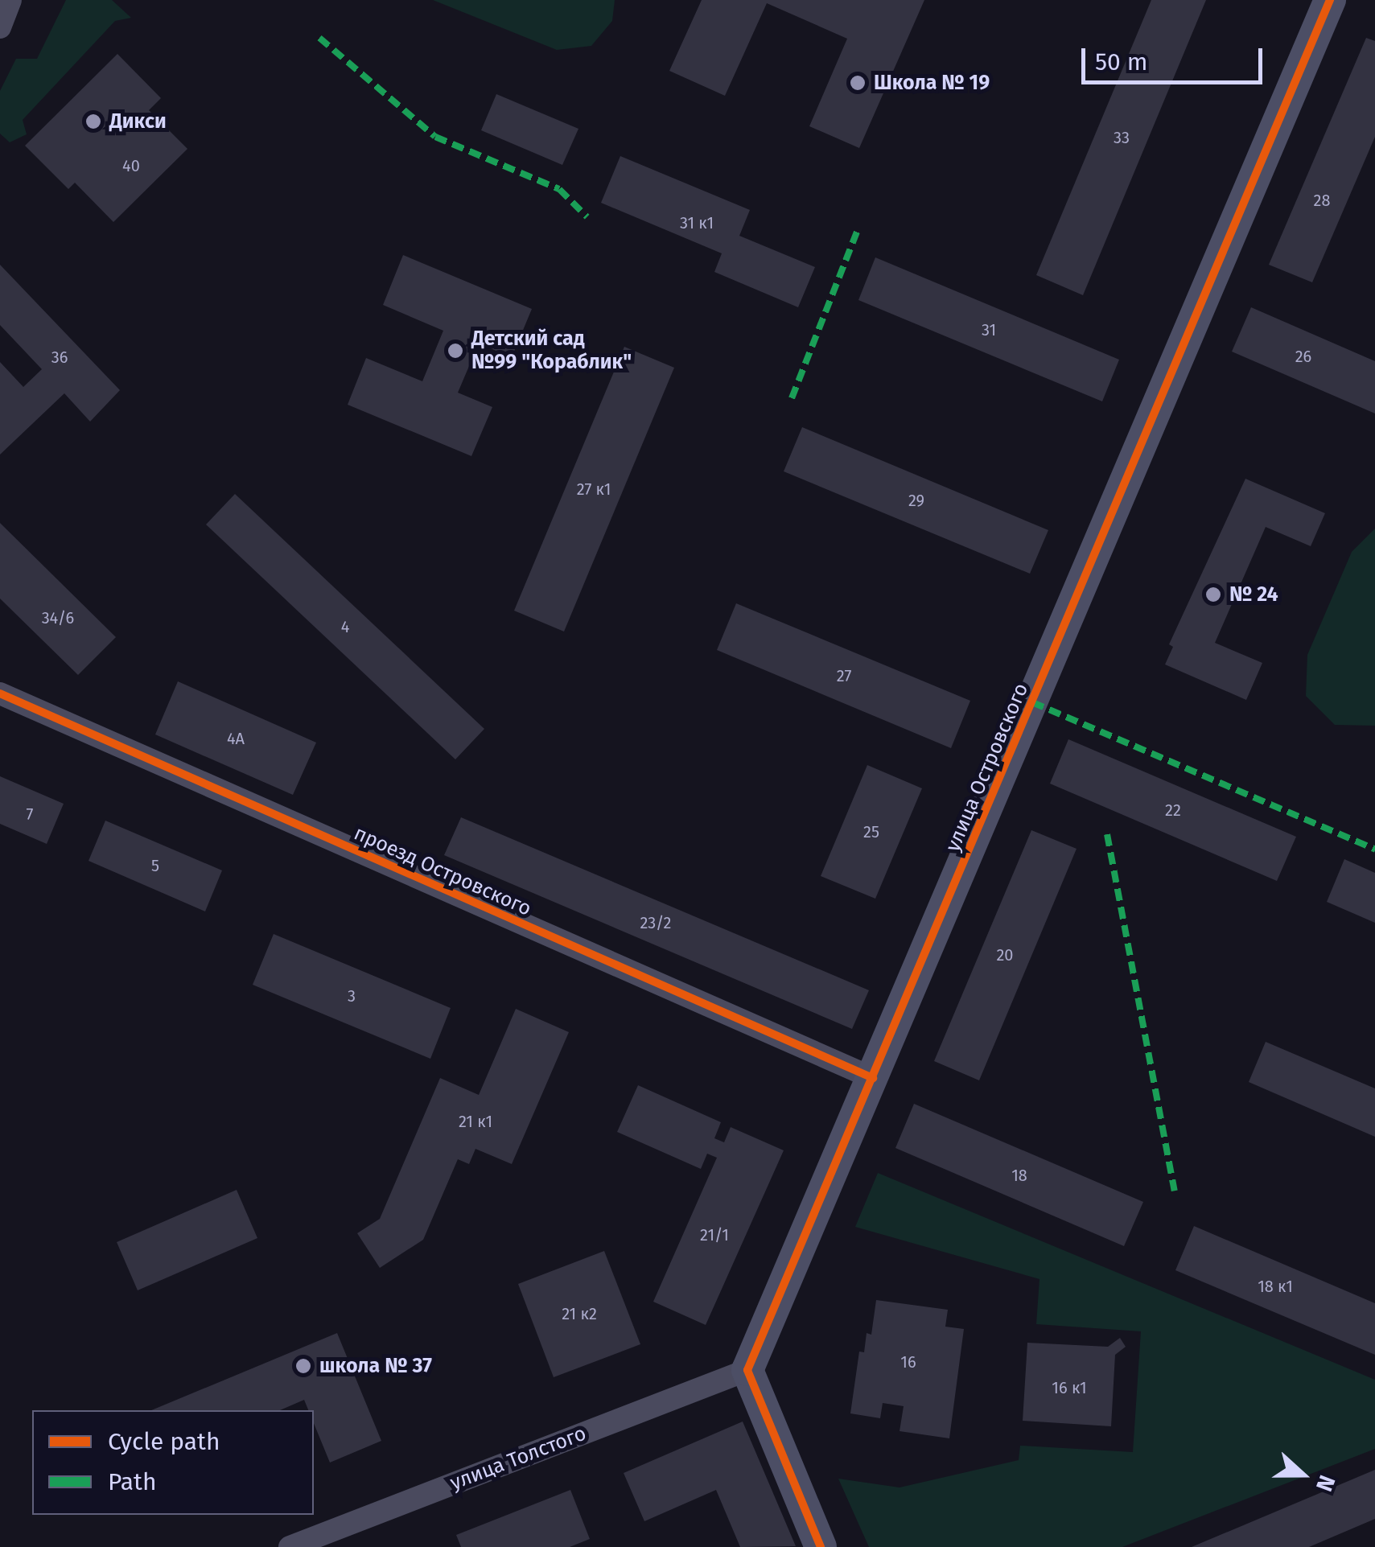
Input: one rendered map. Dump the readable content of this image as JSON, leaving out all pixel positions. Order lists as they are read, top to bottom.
{
  "streets": {
    "street": ["улица Островского", "проезд Островского", "улица Толстого"]
  },
  "crossings": [
    ["улица Островского", "проезд Островского"],
    ["улица Островского", "улица Толстого"]
  ],
  "places": [
    "Школа № 19",
    "Дикси",
    "Детский сад №99 \"Кораблик\"",
    "№ 24",
    "школа № 37"
  ],
  "house_numbers": [
    "33",
    "40",
    "28",
    "31 к1",
    "31",
    "26",
    "36",
    "27 к1",
    "29",
    "34/6",
    "4",
    "27",
    "4А",
    "22",
    "7",
    "25",
    "5",
    "23/2",
    "20",
    "3",
    "21 к1",
    "18",
    "21/1",
    "18 к1",
    "21 к2",
    "16",
    "16 к1"
  ],
  "legend": ["Cycle path", "Path"],
  "scale_bar": "50 m",
  "north": "right"
}
